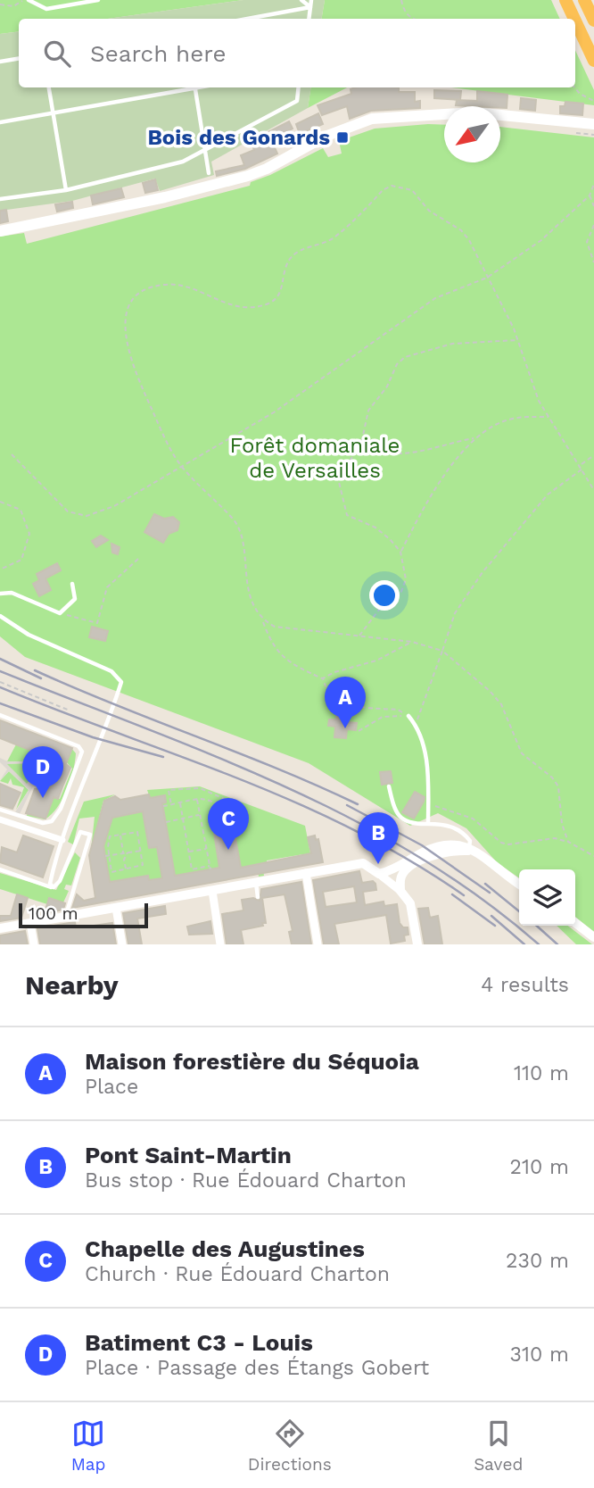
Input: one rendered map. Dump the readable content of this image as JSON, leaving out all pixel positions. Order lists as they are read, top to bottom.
{
  "parks": ["Forêt domaniale de Versailles"],
  "places": {
    "transit": ["Bois des Gonards"]
  },
  "scale_bar": "100 m",
  "north": "bottom left",
  "page": {
    "search": "Search here",
    "pins": [
      "A",
      "D",
      "C",
      "B"
    ],
    "scale": "100 m",
    "heading": ["Nearby", "4 results"],
    "list": [
      {
        "mark": "A",
        "name": "Maison forestière du Séquoia",
        "note": "Place",
        "value": "110 m"
      },
      {
        "mark": "B",
        "name": "Pont Saint-Martin",
        "note": "Bus stop · Rue Édouard Charton",
        "value": "210 m"
      },
      {
        "mark": "C",
        "name": "Chapelle des Augustines",
        "note": "Church · Rue Édouard Charton",
        "value": "230 m"
      },
      {
        "mark": "D",
        "name": "Batiment C3 - Louis",
        "note": "Place · Passage des Étangs Gobert",
        "value": "310 m"
      }
    ],
    "nav": ["Map", "Directions", "Saved"]
  }
}
